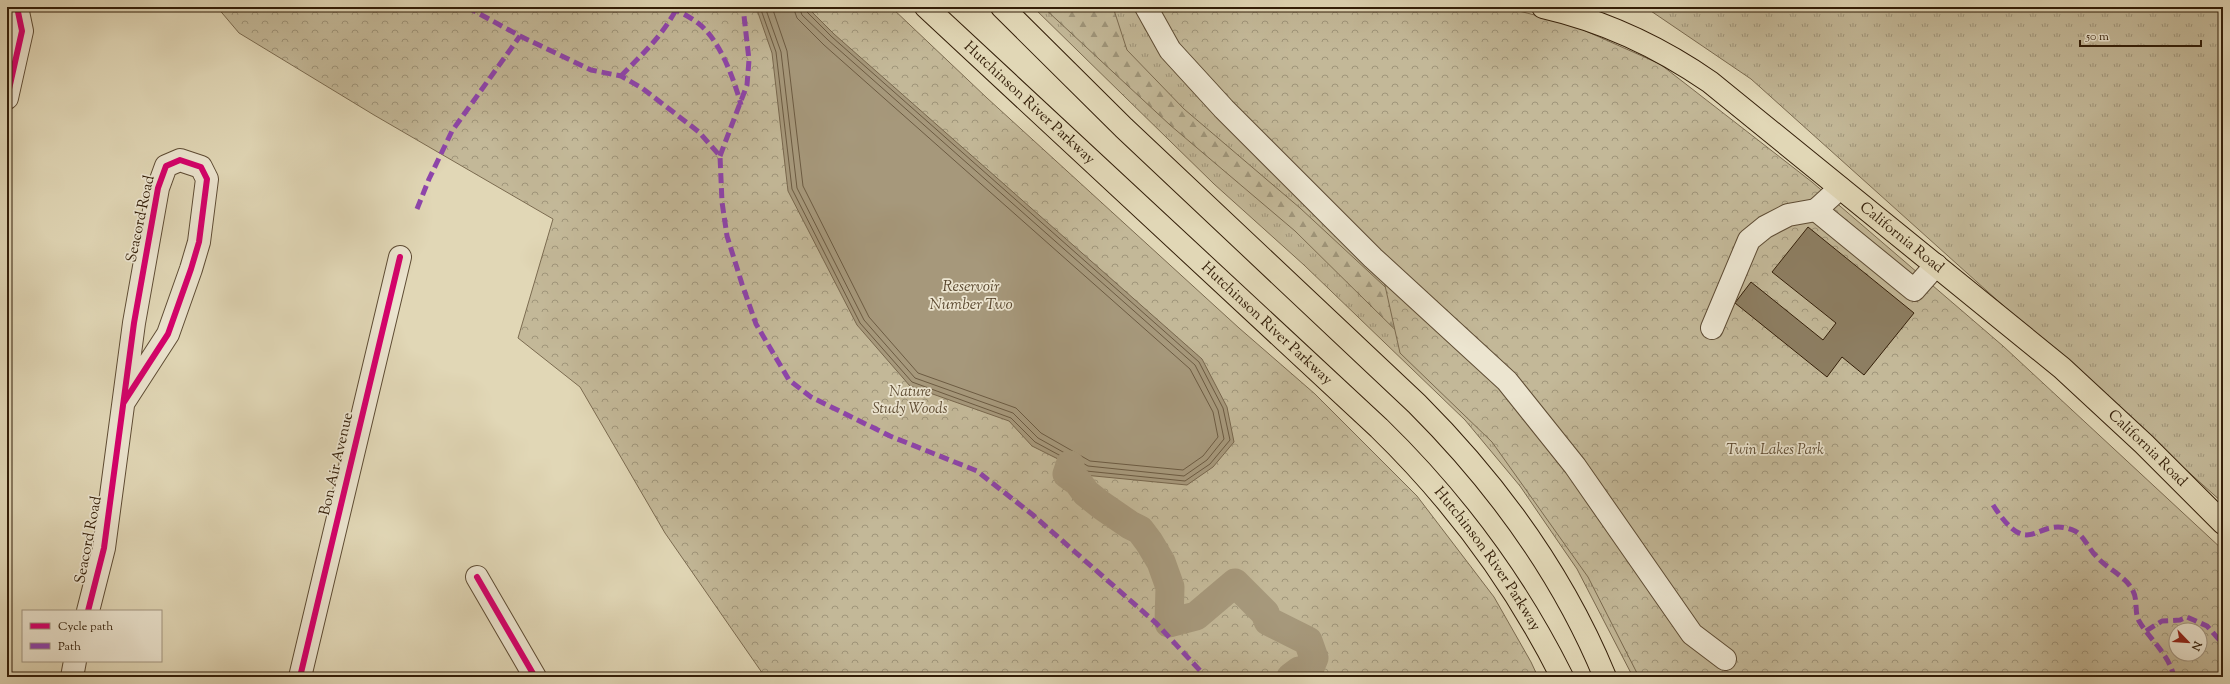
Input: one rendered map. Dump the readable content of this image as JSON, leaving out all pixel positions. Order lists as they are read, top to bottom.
{
  "streets": {
    "main road": ["Hutchinson River Parkway", "California Road"],
    "street": ["Seacord Road", "Bon Air Avenue"]
  },
  "water": ["Reservoir Number Two"],
  "parks": ["Nature Study Woods", "Twin Lakes Park"],
  "legend": ["Cycle path", "Path"],
  "scale_bar": "50 m",
  "north": "bottom right"
}
